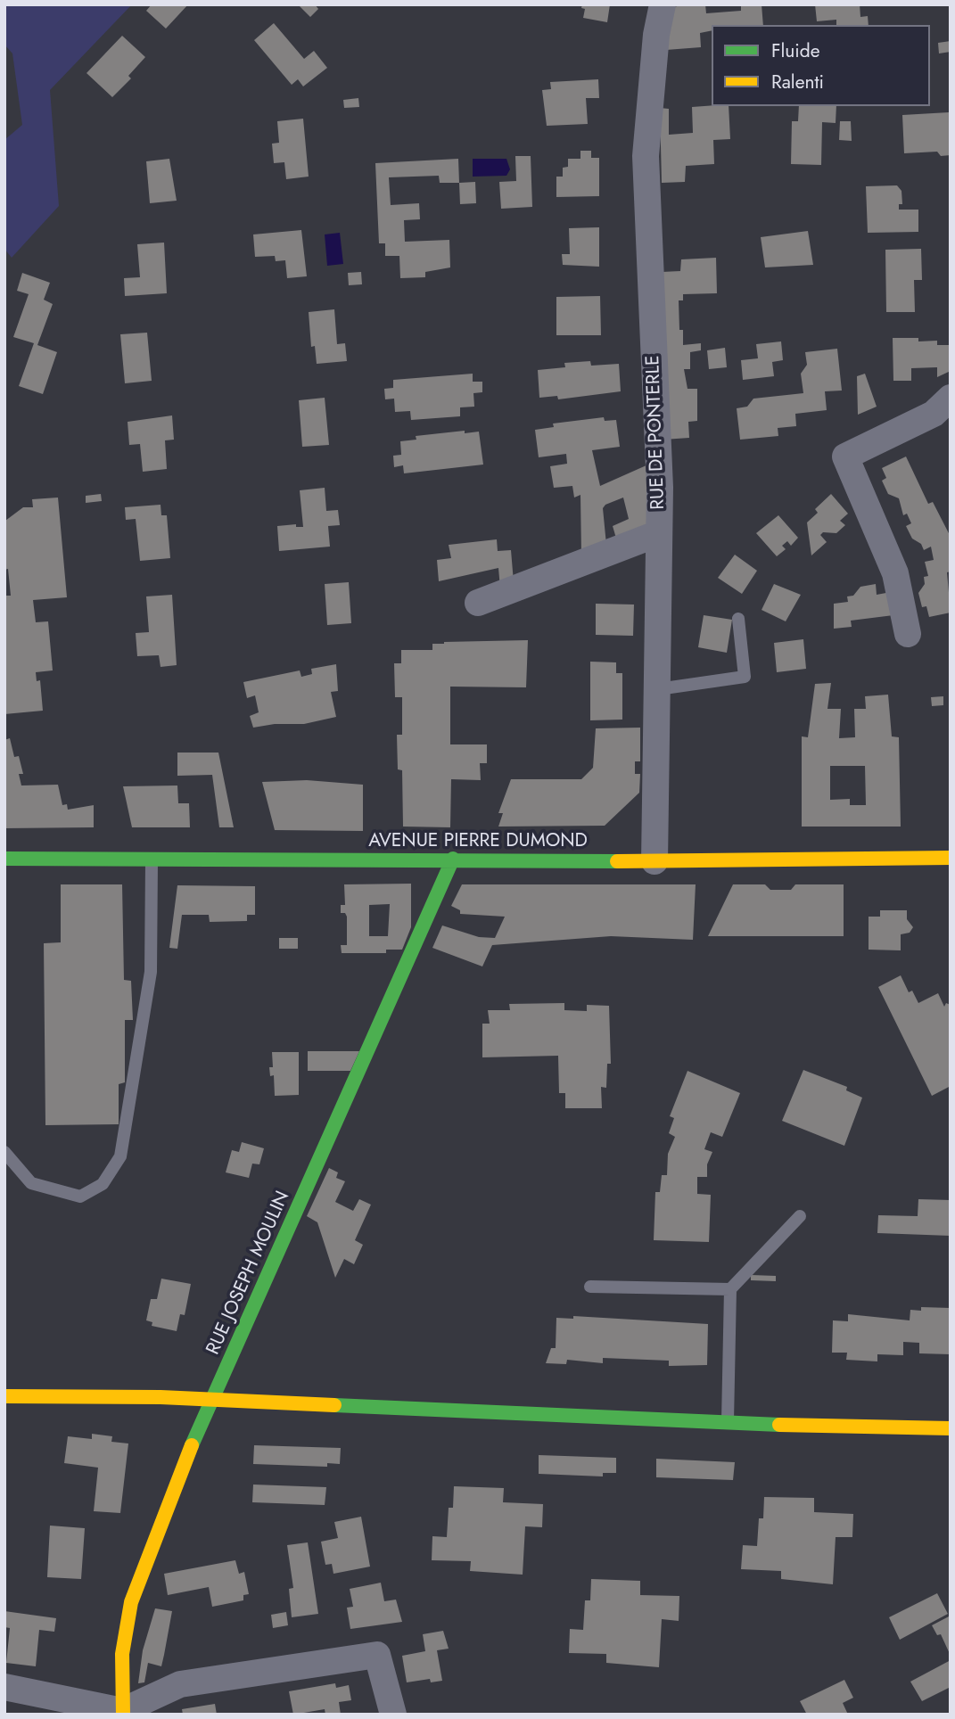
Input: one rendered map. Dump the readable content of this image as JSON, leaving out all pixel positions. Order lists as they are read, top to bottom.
{
  "streets": {
    "street": ["RUE DE PONTERLE", "AVENUE PIERRE DUMOND", "RUE JOSEPH MOULIN"]
  },
  "crossings": [
    ["RUE DE PONTERLE", "AVENUE PIERRE DUMOND"],
    ["AVENUE PIERRE DUMOND", "RUE JOSEPH MOULIN"]
  ],
  "legend": ["Fluide", "Ralenti"]
}
